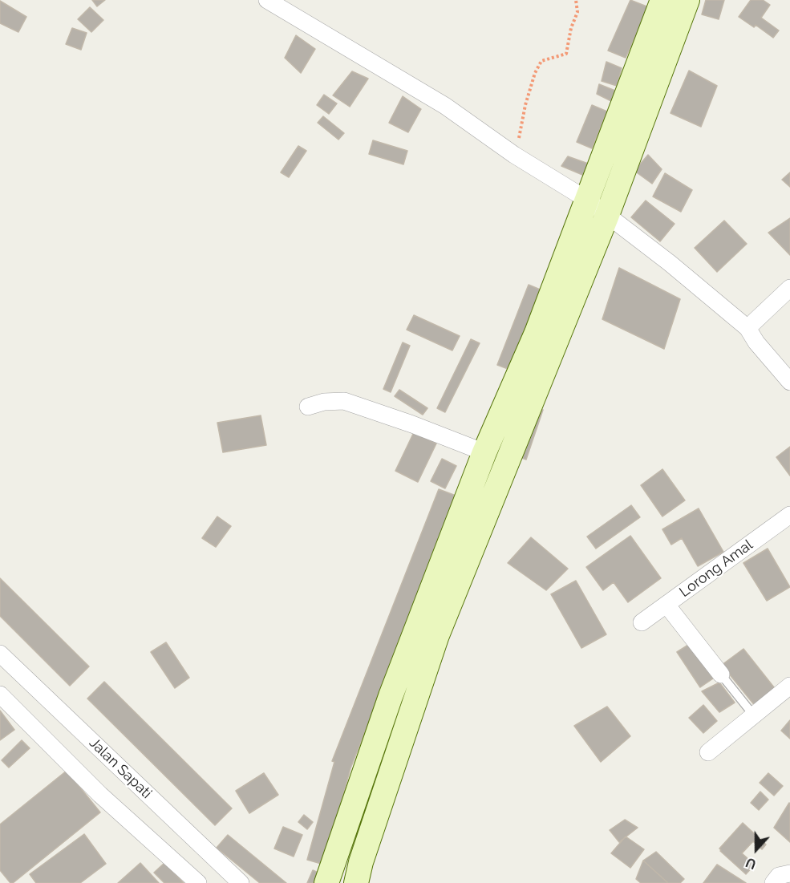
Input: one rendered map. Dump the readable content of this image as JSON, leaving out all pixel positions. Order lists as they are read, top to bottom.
{
  "streets": {
    "street": ["Lorong Amal", "Jalan Sapati"]
  },
  "north": "bottom"
}
